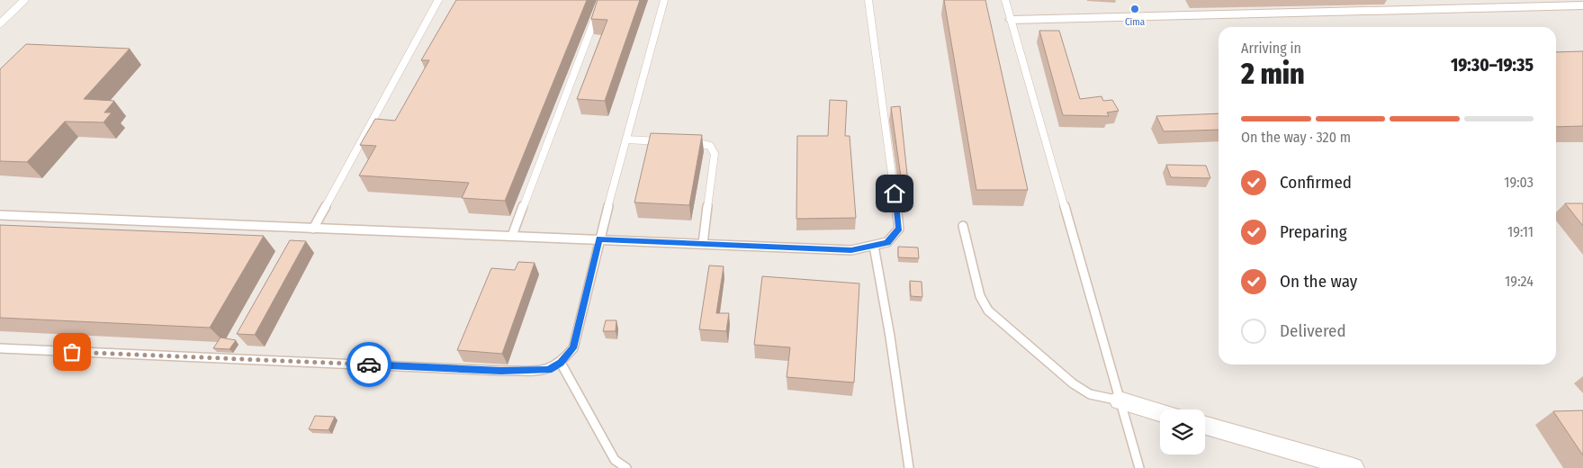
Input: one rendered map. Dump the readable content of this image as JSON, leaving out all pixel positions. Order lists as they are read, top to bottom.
{
  "places": ["Cima"],
  "page": {
    "heading": ["2 min", "Arriving in", "19:30–19:35"],
    "bar": "On the way · 320 m",
    "list": [
      ["Confirmed", "19:03"],
      ["Preparing", "19:11"],
      ["On the way", "19:24"],
      "Delivered"
    ]
  }
}
